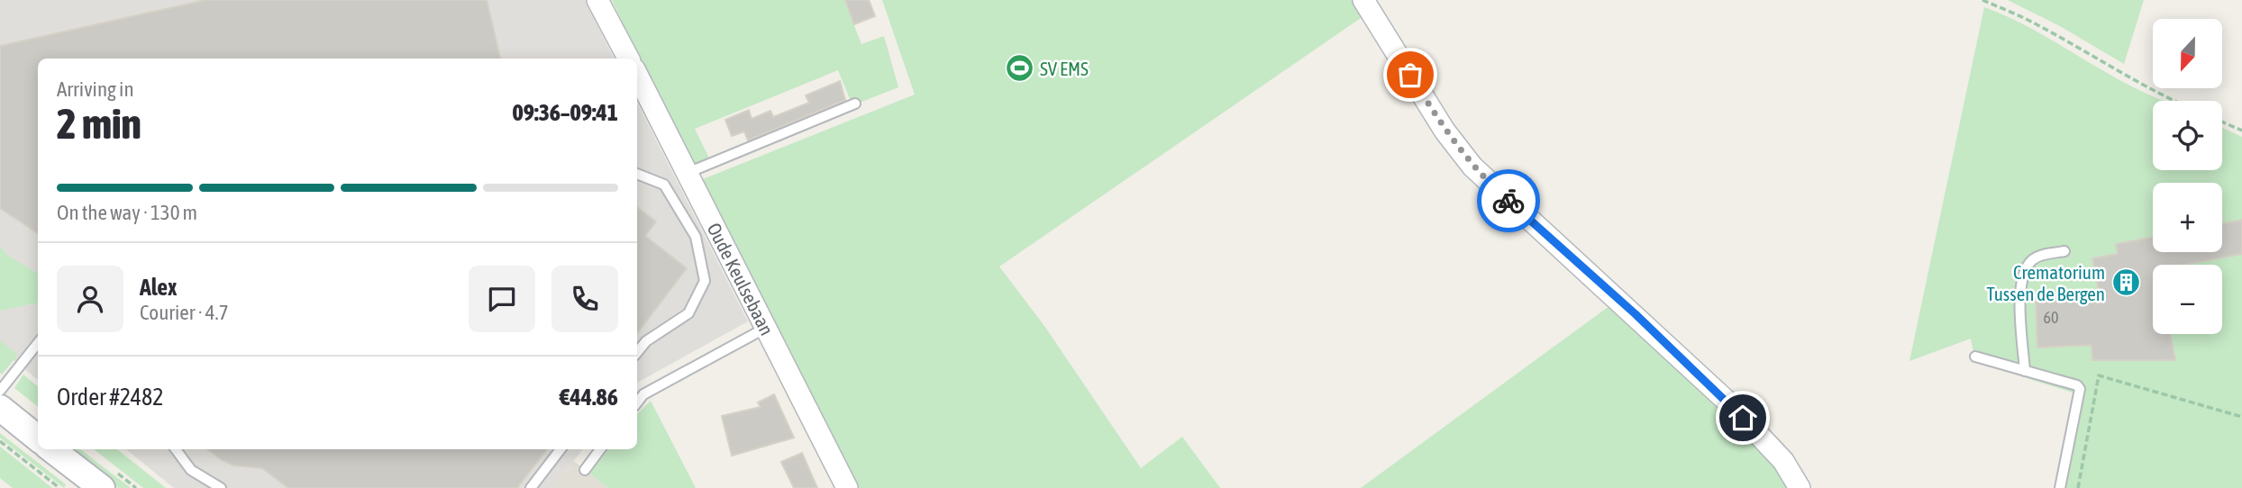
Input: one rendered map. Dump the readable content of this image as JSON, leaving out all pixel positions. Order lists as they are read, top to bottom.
{
  "streets": {
    "street": ["Oude Keulsebaan"]
  },
  "places": {
    "sports": ["SV EMS"],
    "building": ["Crematorium Tussen de Bergen"]
  },
  "house_numbers": ["60"],
  "north": "bottom",
  "page": {
    "map_buttons": ["+", "−"],
    "heading": ["2 min", "Arriving in", "09:36–09:41"],
    "panel": [
      "Alex",
      "Courier · 4.7",
      "Order #2482",
      "€44.86"
    ],
    "bar": "On the way · 130 m"
  }
}
